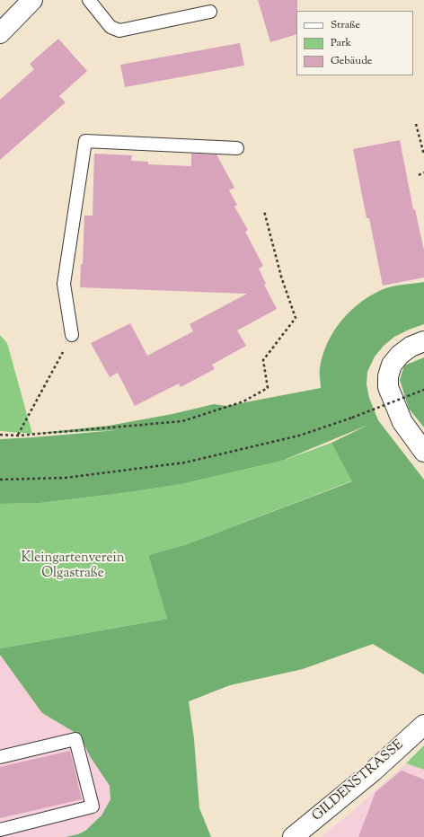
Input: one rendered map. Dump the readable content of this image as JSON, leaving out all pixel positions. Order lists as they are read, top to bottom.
{
  "streets": {
    "street": ["GILDENSTRASSE"]
  },
  "parks": ["Kleingartenverein Olgastraße"],
  "legend": ["Straße", "Park", "Gebäude"]
}
